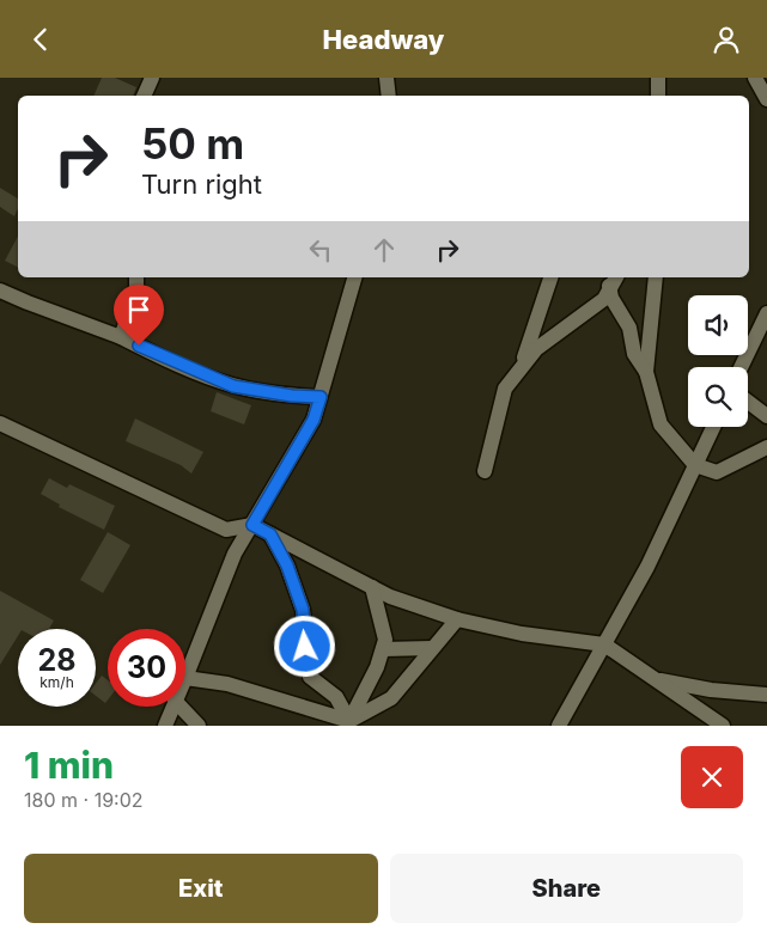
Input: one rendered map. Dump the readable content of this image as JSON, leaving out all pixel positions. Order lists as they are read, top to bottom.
{
  "page": {
    "header": "Headway",
    "turn": ["50 m", "Turn right"],
    "speed": "28 km/h",
    "limit": "30",
    "heading": ["1 min", "180 m · 19:02"],
    "buttons": ["Exit", "Share"]
  }
}
